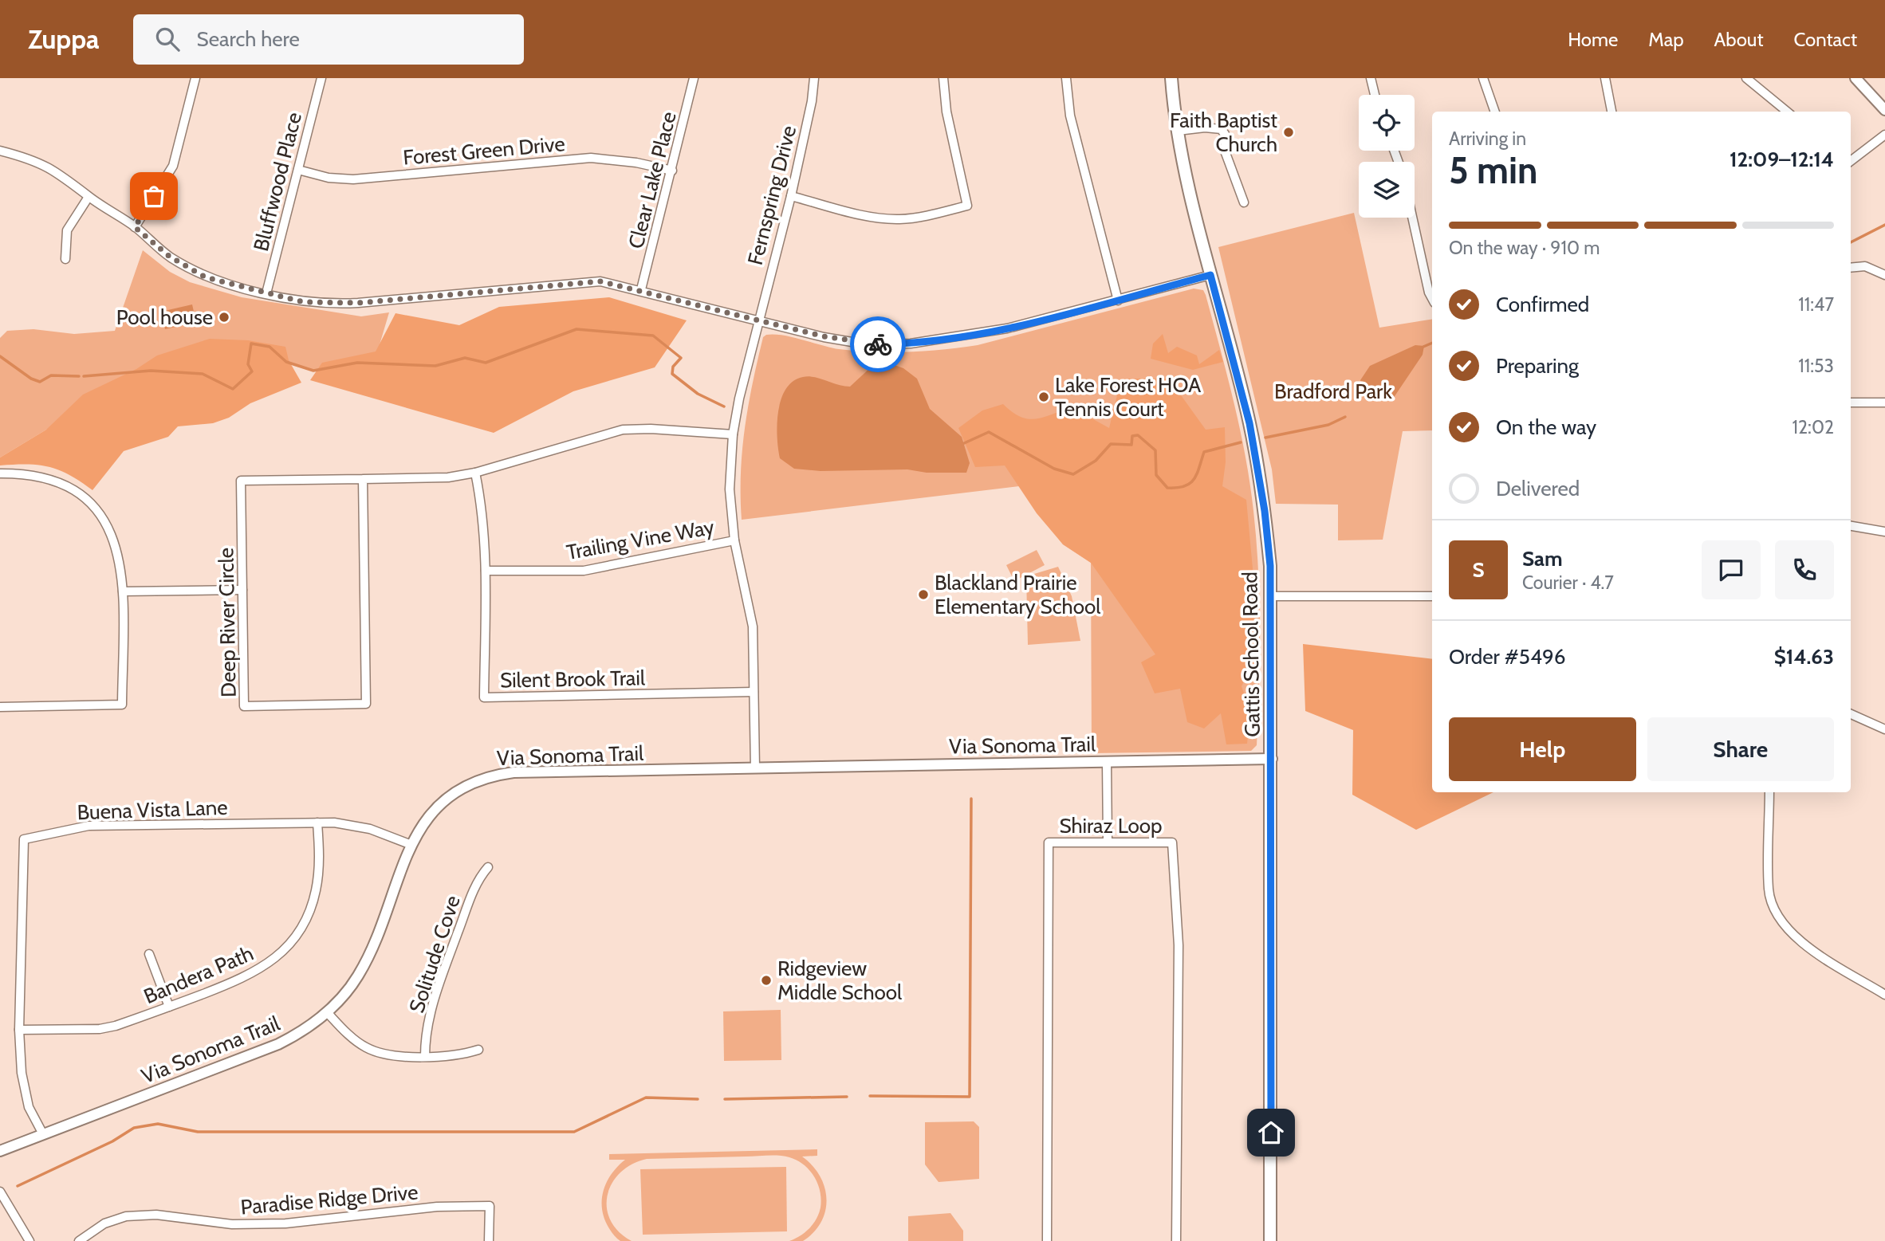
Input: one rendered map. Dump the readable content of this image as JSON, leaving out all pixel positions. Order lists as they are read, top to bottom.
{
  "streets": {
    "main road": ["Gattis School Road"],
    "street": [
      "Forest Green Drive",
      "Clear Lake Place",
      "Bluffwood Place",
      "Fernspring Drive",
      "Trailing Vine Way",
      "Deep River Circle",
      "Silent Brook Trail",
      "Via Sonoma Trail",
      "Buena Vista Lane",
      "Shiraz Loop",
      "Solitude Cove",
      "Bandera Path",
      "Paradise Ridge Drive"
    ]
  },
  "crossings": [
    ["Forest Green Drive", "Clear Lake Place"],
    ["Forest Green Drive", "Bluffwood Place"],
    ["Fernspring Drive", "Trailing Vine Way"],
    ["Fernspring Drive", "Deep River Circle"],
    ["Fernspring Drive", "Silent Brook Trail"],
    ["Fernspring Drive", "Via Sonoma Trail"],
    ["Trailing Vine Way", "Silent Brook Trail"],
    ["Deep River Circle", "Silent Brook Trail"],
    ["Gattis School Road", "Via Sonoma Trail"],
    ["Via Sonoma Trail", "Buena Vista Lane"],
    ["Buena Vista Lane", "Bandera Path"]
  ],
  "parks": ["Bradford Park"],
  "places": [
    "Faith Baptist Church",
    "Pool house",
    "Lake Forest HOA Tennis Court",
    "Blackland Prairie Elementary School",
    "Ridgeview Middle School"
  ],
  "page": {
    "header": "Zuppa",
    "search": "Search here",
    "nav": [
      "Home",
      "Map",
      "About",
      "Contact"
    ],
    "heading": ["5 min", "Arriving in", "12:09–12:14"],
    "panel": [
      "Sam",
      "Courier · 4.7",
      "Order #5496",
      "$14.63"
    ],
    "bar": "On the way · 910 m",
    "list": [
      ["Confirmed", "11:47"],
      ["Preparing", "11:53"],
      ["On the way", "12:02"],
      "Delivered"
    ],
    "round": "S",
    "buttons": ["Help", "Share"]
  }
}
